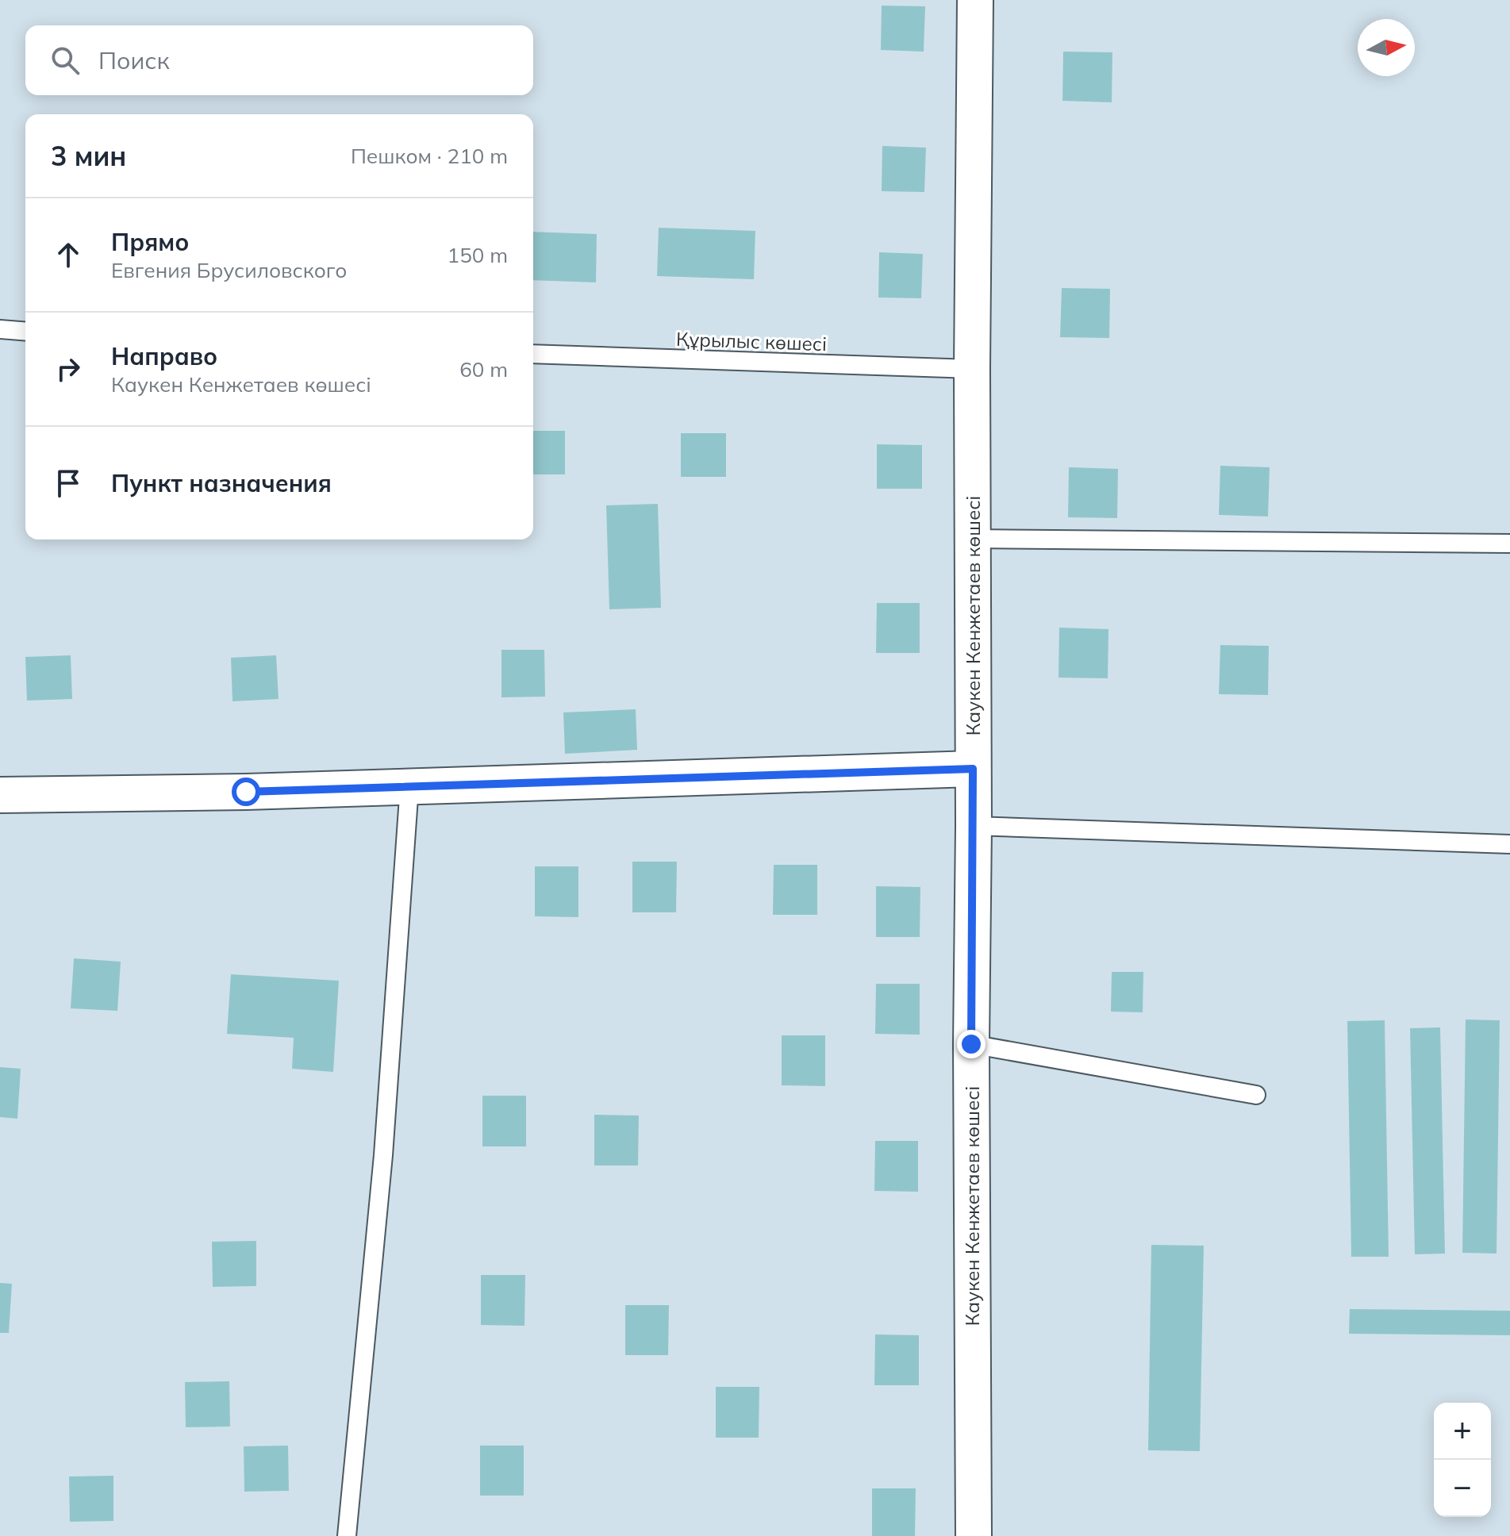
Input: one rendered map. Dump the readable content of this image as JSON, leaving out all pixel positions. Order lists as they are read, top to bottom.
{
  "streets": {
    "street": ["Каукен Кенжетаев көшесі"],
    "lane": ["Құрылыс көшесі"]
  },
  "crossings": [
    ["Құрылыс көшесі", "Каукен Кенжетаев көшесі"]
  ],
  "north": "right",
  "page": {
    "search": "Поиск",
    "heading": ["3 мин", "Пешком · 210 m"],
    "list": [
      ["Прямо", "Евгения Брусиловского", "150 m"],
      ["Направо", "Каукен Кенжетаев көшесі", "60 m"],
      "Пункт назначения"
    ],
    "map_buttons": ["+", "−"]
  }
}
